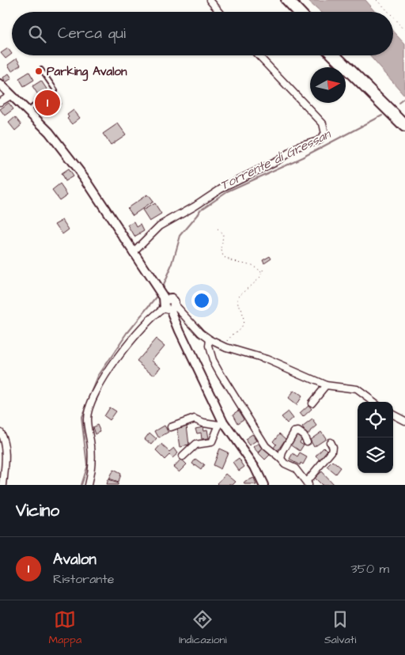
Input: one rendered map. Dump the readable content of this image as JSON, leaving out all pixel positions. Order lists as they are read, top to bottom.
{
  "water": ["Torrente di Gressan"],
  "places": ["Parking Avalon"],
  "north": "right",
  "page": {
    "search": "Cerca qui",
    "pins": "1",
    "heading": "Vicino",
    "list": [
      {
        "mark": "1",
        "name": "Avalon",
        "note": "Ristorante",
        "value": "350 m"
      }
    ],
    "nav": ["Mappa", "Indicazioni", "Salvati"]
  }
}
